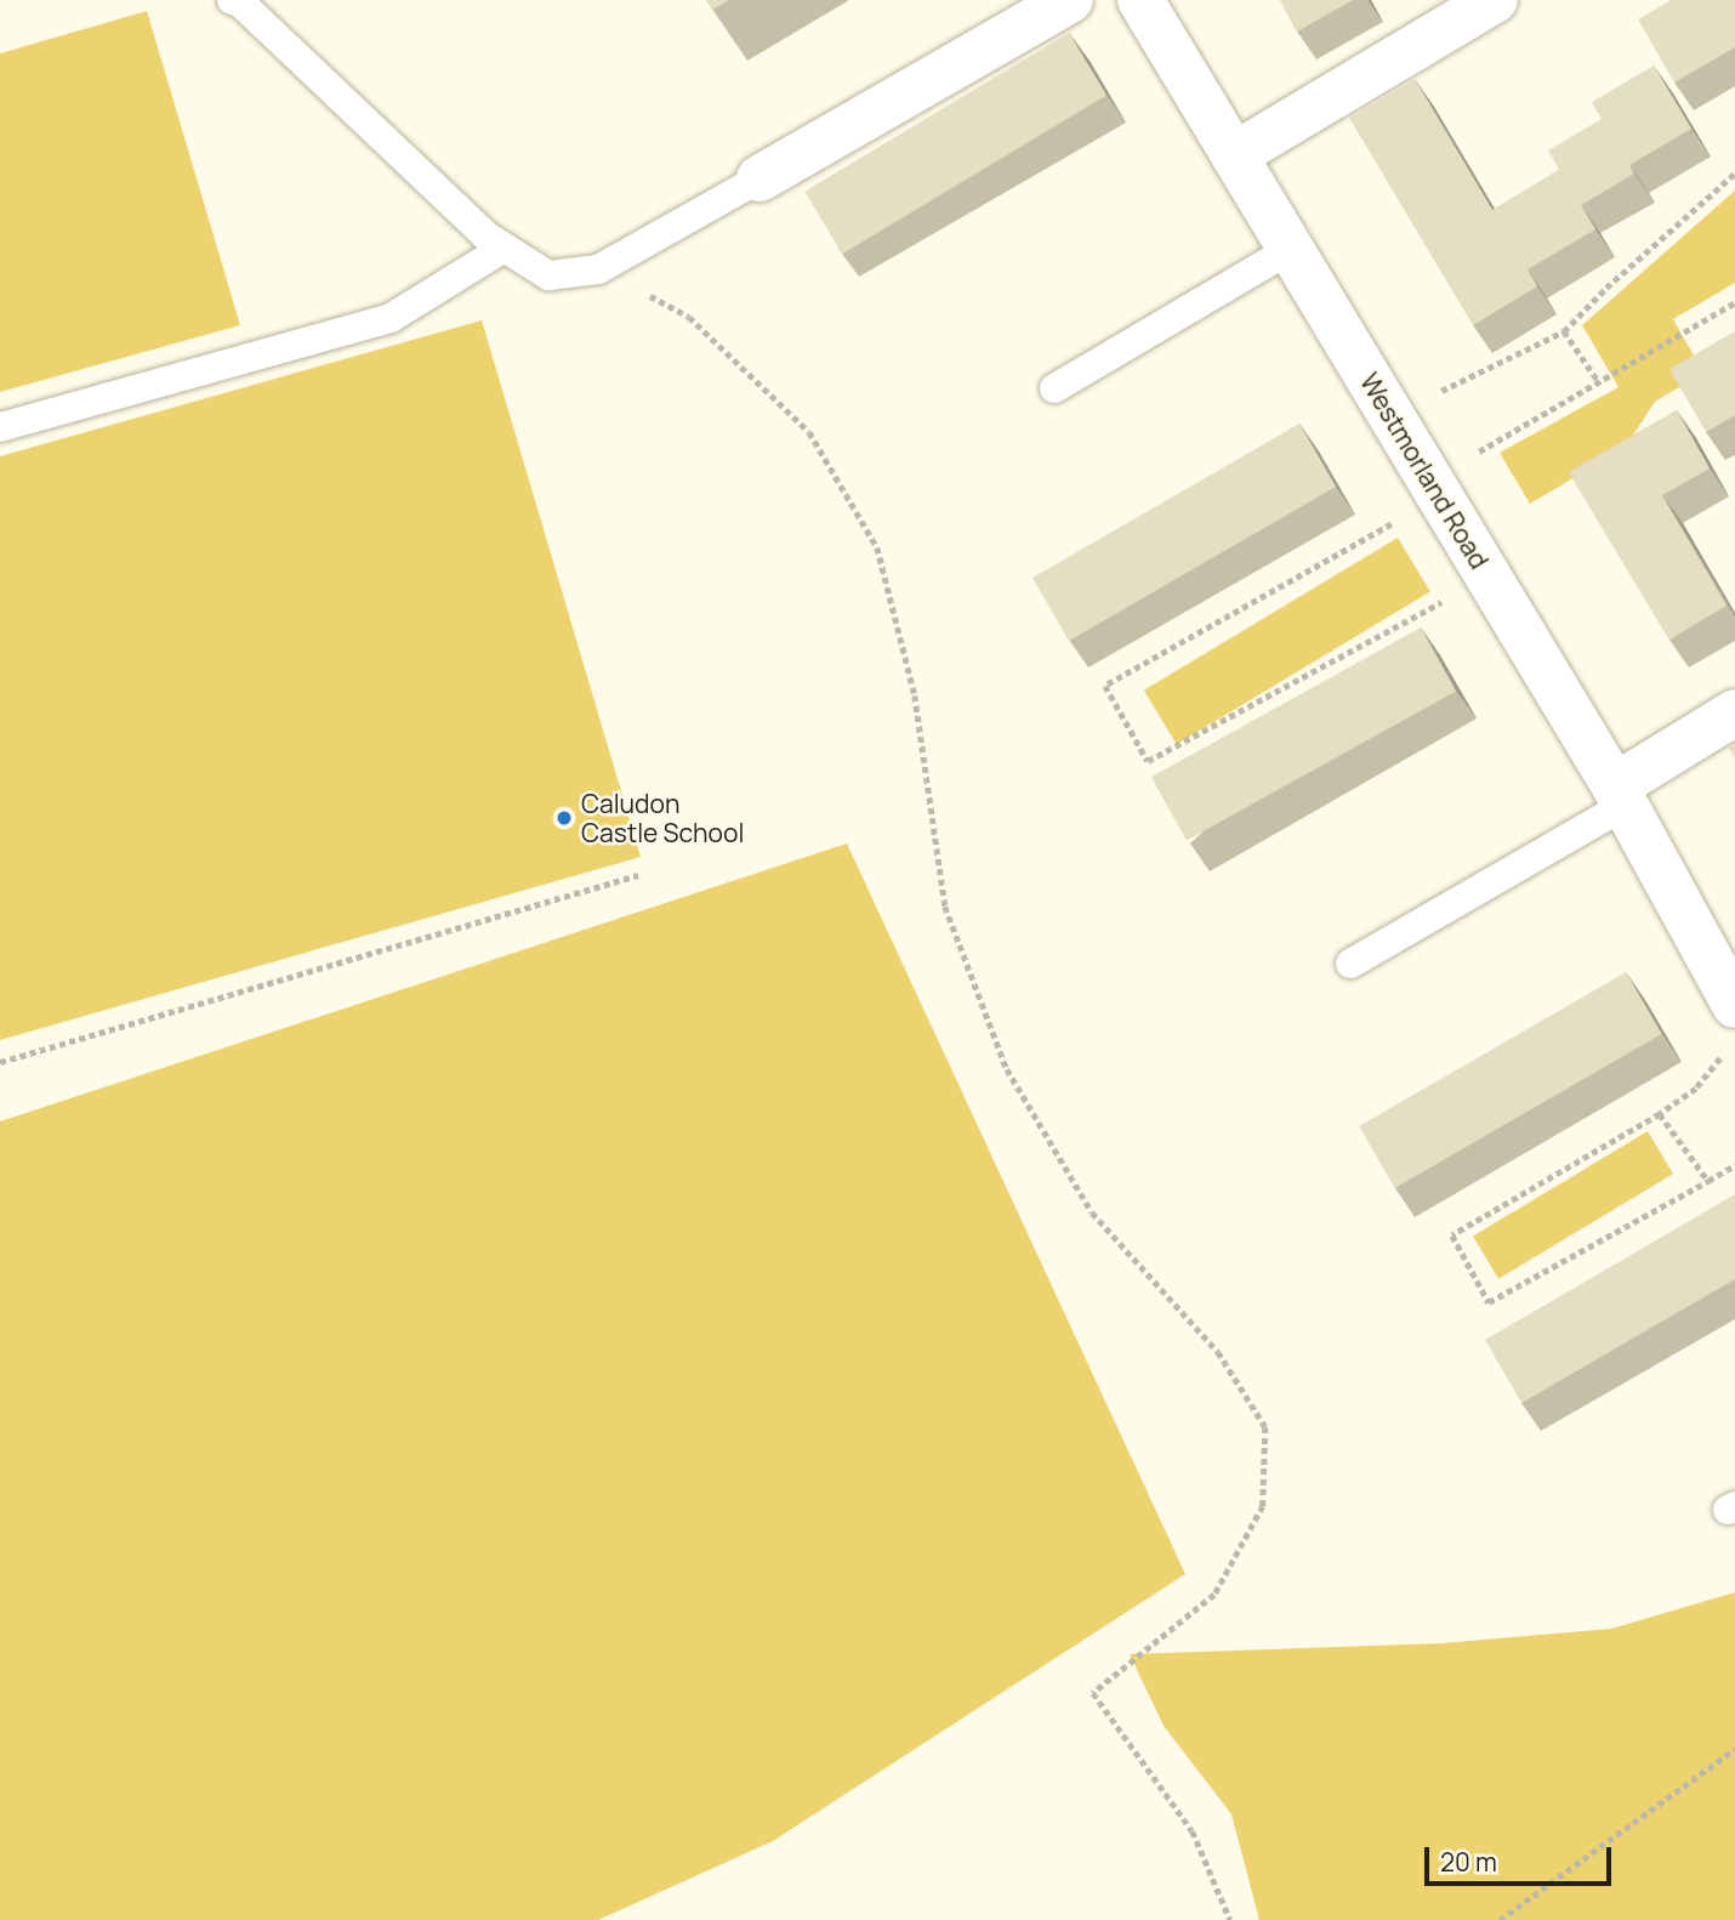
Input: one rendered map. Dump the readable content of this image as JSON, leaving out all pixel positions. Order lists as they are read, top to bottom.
{
  "streets": {
    "street": ["Westmorland Road"]
  },
  "places": ["Caludon Castle School"],
  "scale_bar": "20 m"
}
